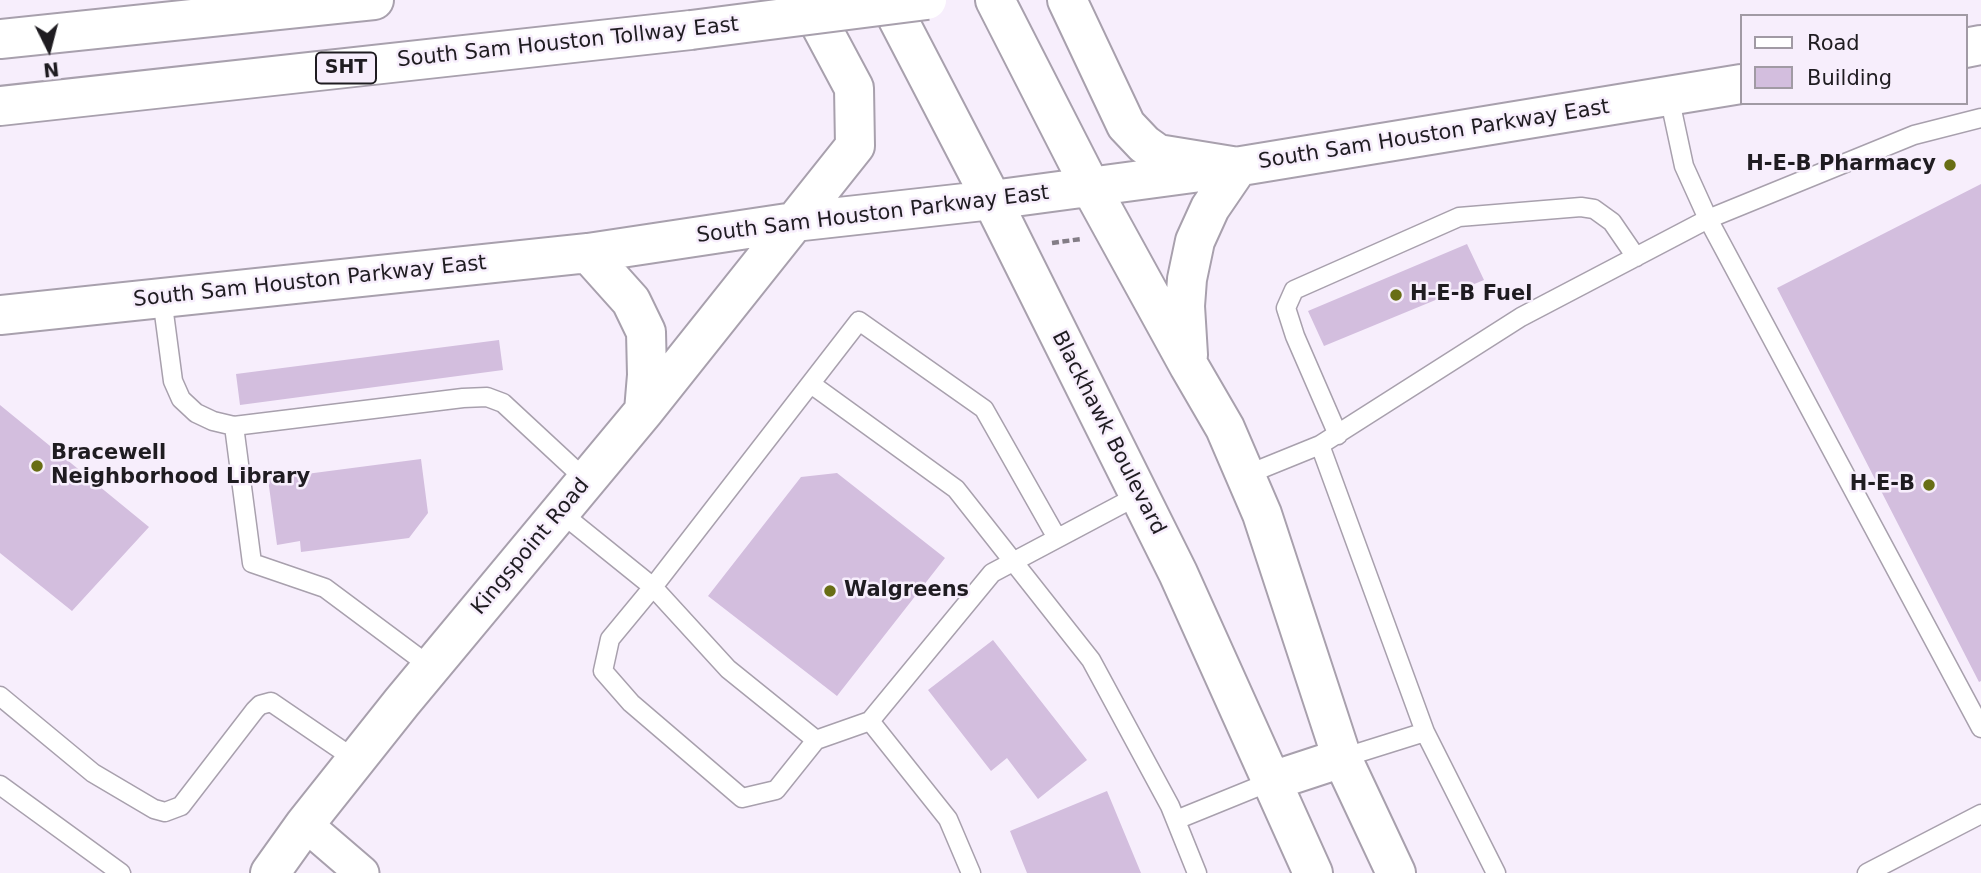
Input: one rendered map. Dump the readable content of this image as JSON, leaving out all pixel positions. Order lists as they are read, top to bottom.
{
  "streets": {
    "main road": [
      "South Sam Houston Tollway East",
      "SHT",
      "South Sam Houston Parkway East",
      "Blackhawk Boulevard",
      "Kingspoint Road"
    ]
  },
  "crossings": [
    ["South Sam Houston Parkway East", "Blackhawk Boulevard"],
    ["South Sam Houston Parkway East", "Kingspoint Road"]
  ],
  "places": [
    "H-E-B Pharmacy",
    "H-E-B Fuel",
    "Bracewell Neighborhood Library",
    "H-E-B",
    "Walgreens"
  ],
  "legend": ["Road", "Building"],
  "north": "bottom"
}
